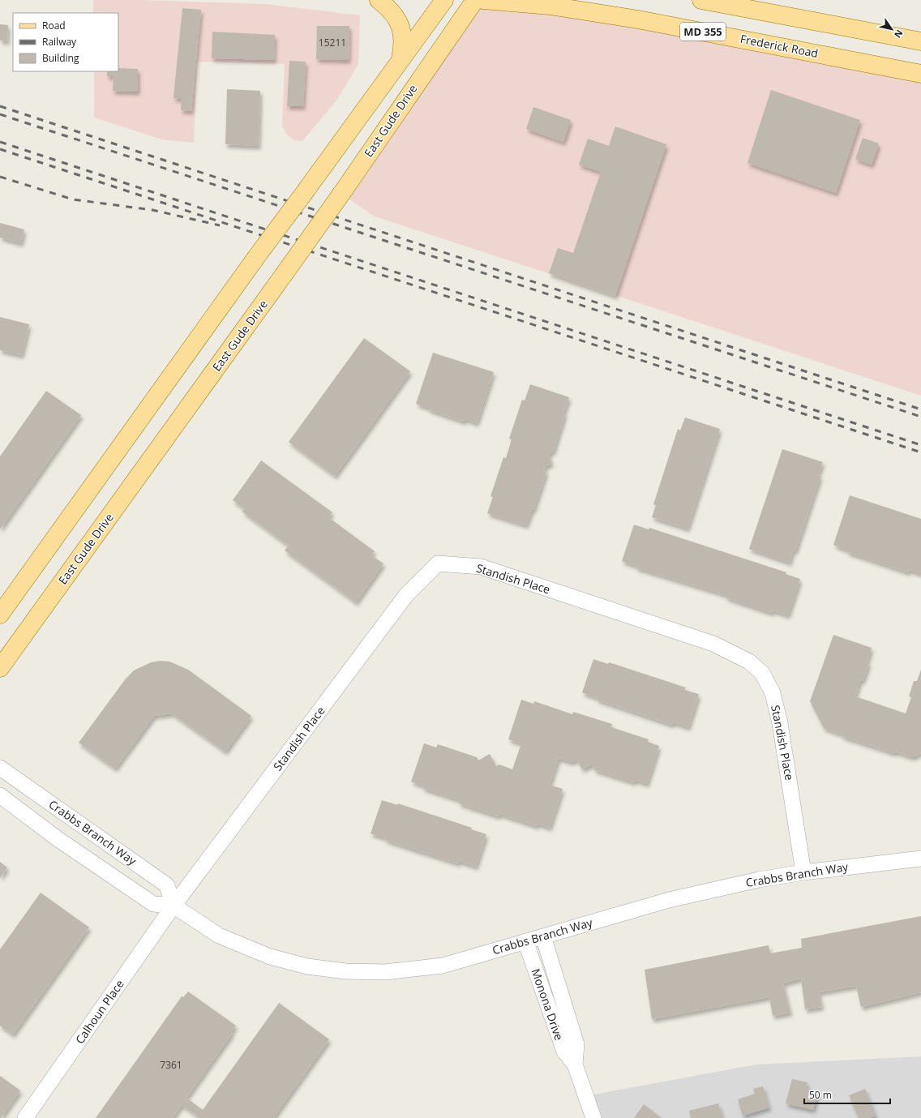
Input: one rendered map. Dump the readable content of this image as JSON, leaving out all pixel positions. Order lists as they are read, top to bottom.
{
  "streets": {
    "main road": ["MD 355", "Frederick Road", "East Gude Drive"],
    "street": [
      "Standish Place",
      "Crabbs Branch Way",
      "Monona Drive",
      "Calhoun Place"
    ]
  },
  "crossings": [
    ["Standish Place", "Crabbs Branch Way"],
    ["Standish Place", "Calhoun Place"],
    ["Crabbs Branch Way", "Monona Drive"],
    ["Crabbs Branch Way", "Calhoun Place"]
  ],
  "house_numbers": ["15211", "7361"],
  "legend": ["Road", "Railway", "Building"],
  "scale_bar": "50 m",
  "north": "bottom right"
}
